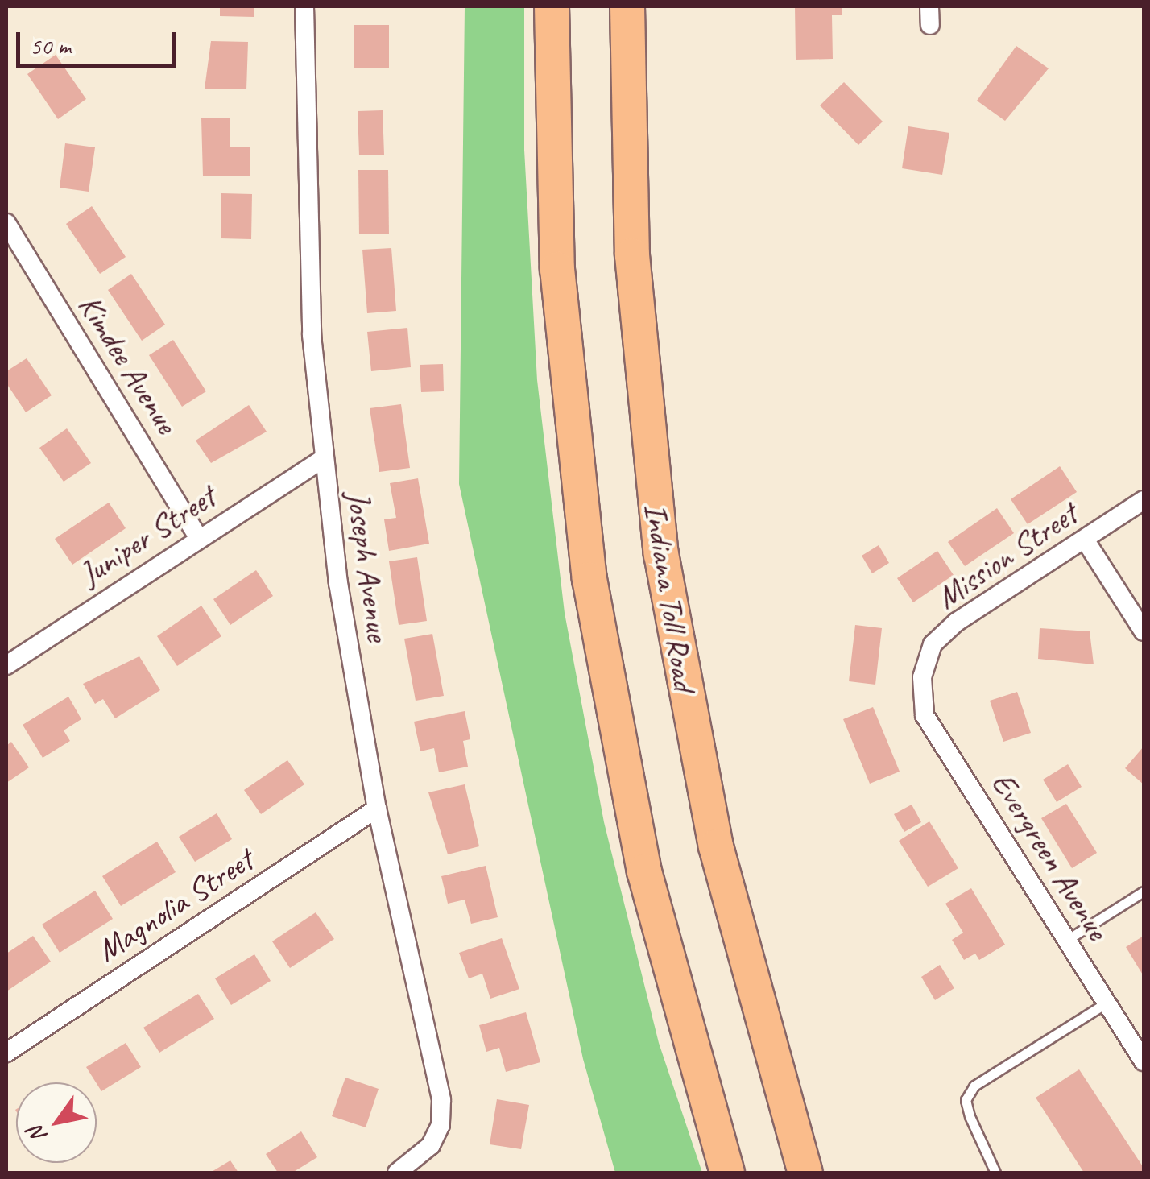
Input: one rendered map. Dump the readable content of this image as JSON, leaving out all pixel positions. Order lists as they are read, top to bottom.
{
  "streets": {
    "highway": ["Indiana Toll Road"],
    "street": [
      "Kimdee Avenue",
      "Juniper Street",
      "Mission Street",
      "Joseph Avenue",
      "Evergreen Avenue",
      "Magnolia Street"
    ]
  },
  "crossings": [
    ["Kimdee Avenue", "Juniper Street"],
    ["Juniper Street", "Joseph Avenue"],
    ["Mission Street", "Evergreen Avenue"],
    ["Joseph Avenue", "Magnolia Street"]
  ],
  "scale_bar": "50 m",
  "north": "bottom left"
}
